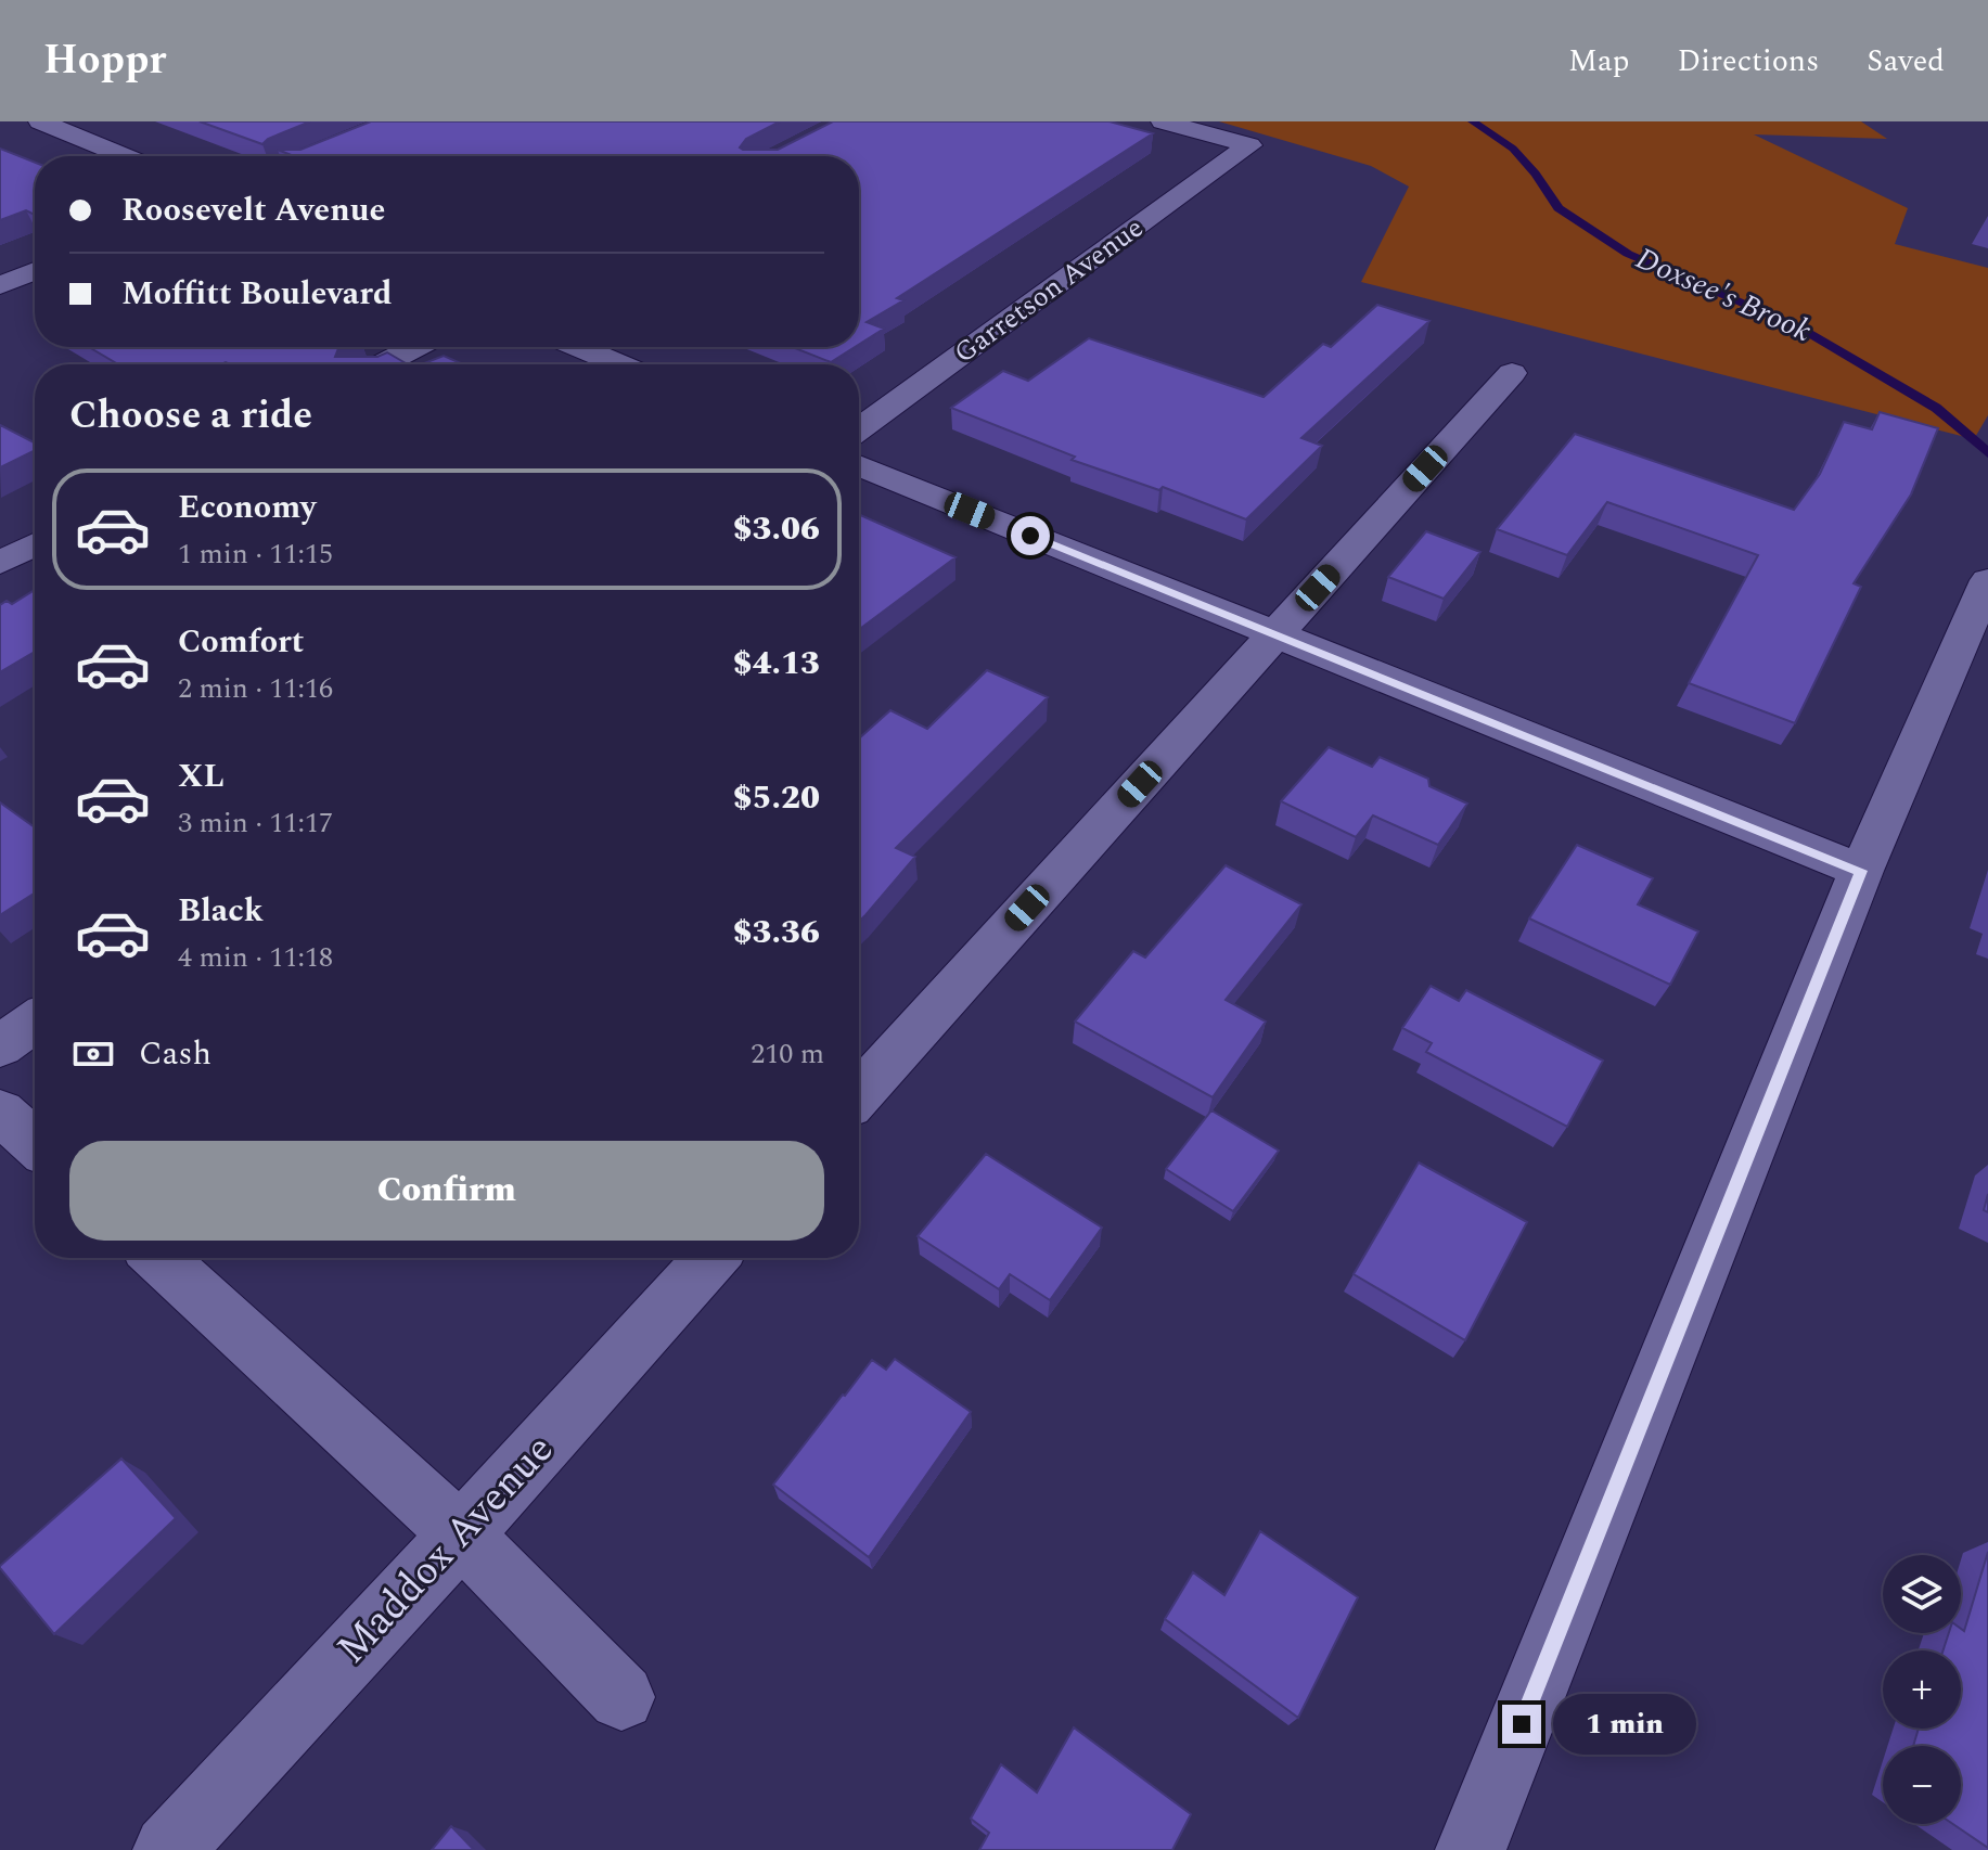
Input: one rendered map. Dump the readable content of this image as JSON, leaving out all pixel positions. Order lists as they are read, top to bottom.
{
  "streets": {
    "street": ["Garretson Avenue", "Maddox Avenue"]
  },
  "water": ["Doxsee's Brook"],
  "page": {
    "header": "Hoppr",
    "nav": ["Map", "Directions", "Saved"],
    "banner": ["Roosevelt Avenue", "Moffitt Boulevard"],
    "heading": "Choose a ride",
    "list": [
      {
        "name": "Economy",
        "note": "1 min · 11:15",
        "value": "$3.06"
      },
      {
        "name": "Comfort",
        "note": "2 min · 11:16",
        "value": "$4.13"
      },
      {
        "name": "XL",
        "note": "3 min · 11:17",
        "value": "$5.20"
      },
      {
        "name": "Black",
        "note": "4 min · 11:18",
        "value": "$3.36"
      }
    ],
    "pay": ["Cash", "210 m"],
    "buttons": "Confirm",
    "map_buttons": ["+", "−"],
    "bubble": "1 min"
  }
}
